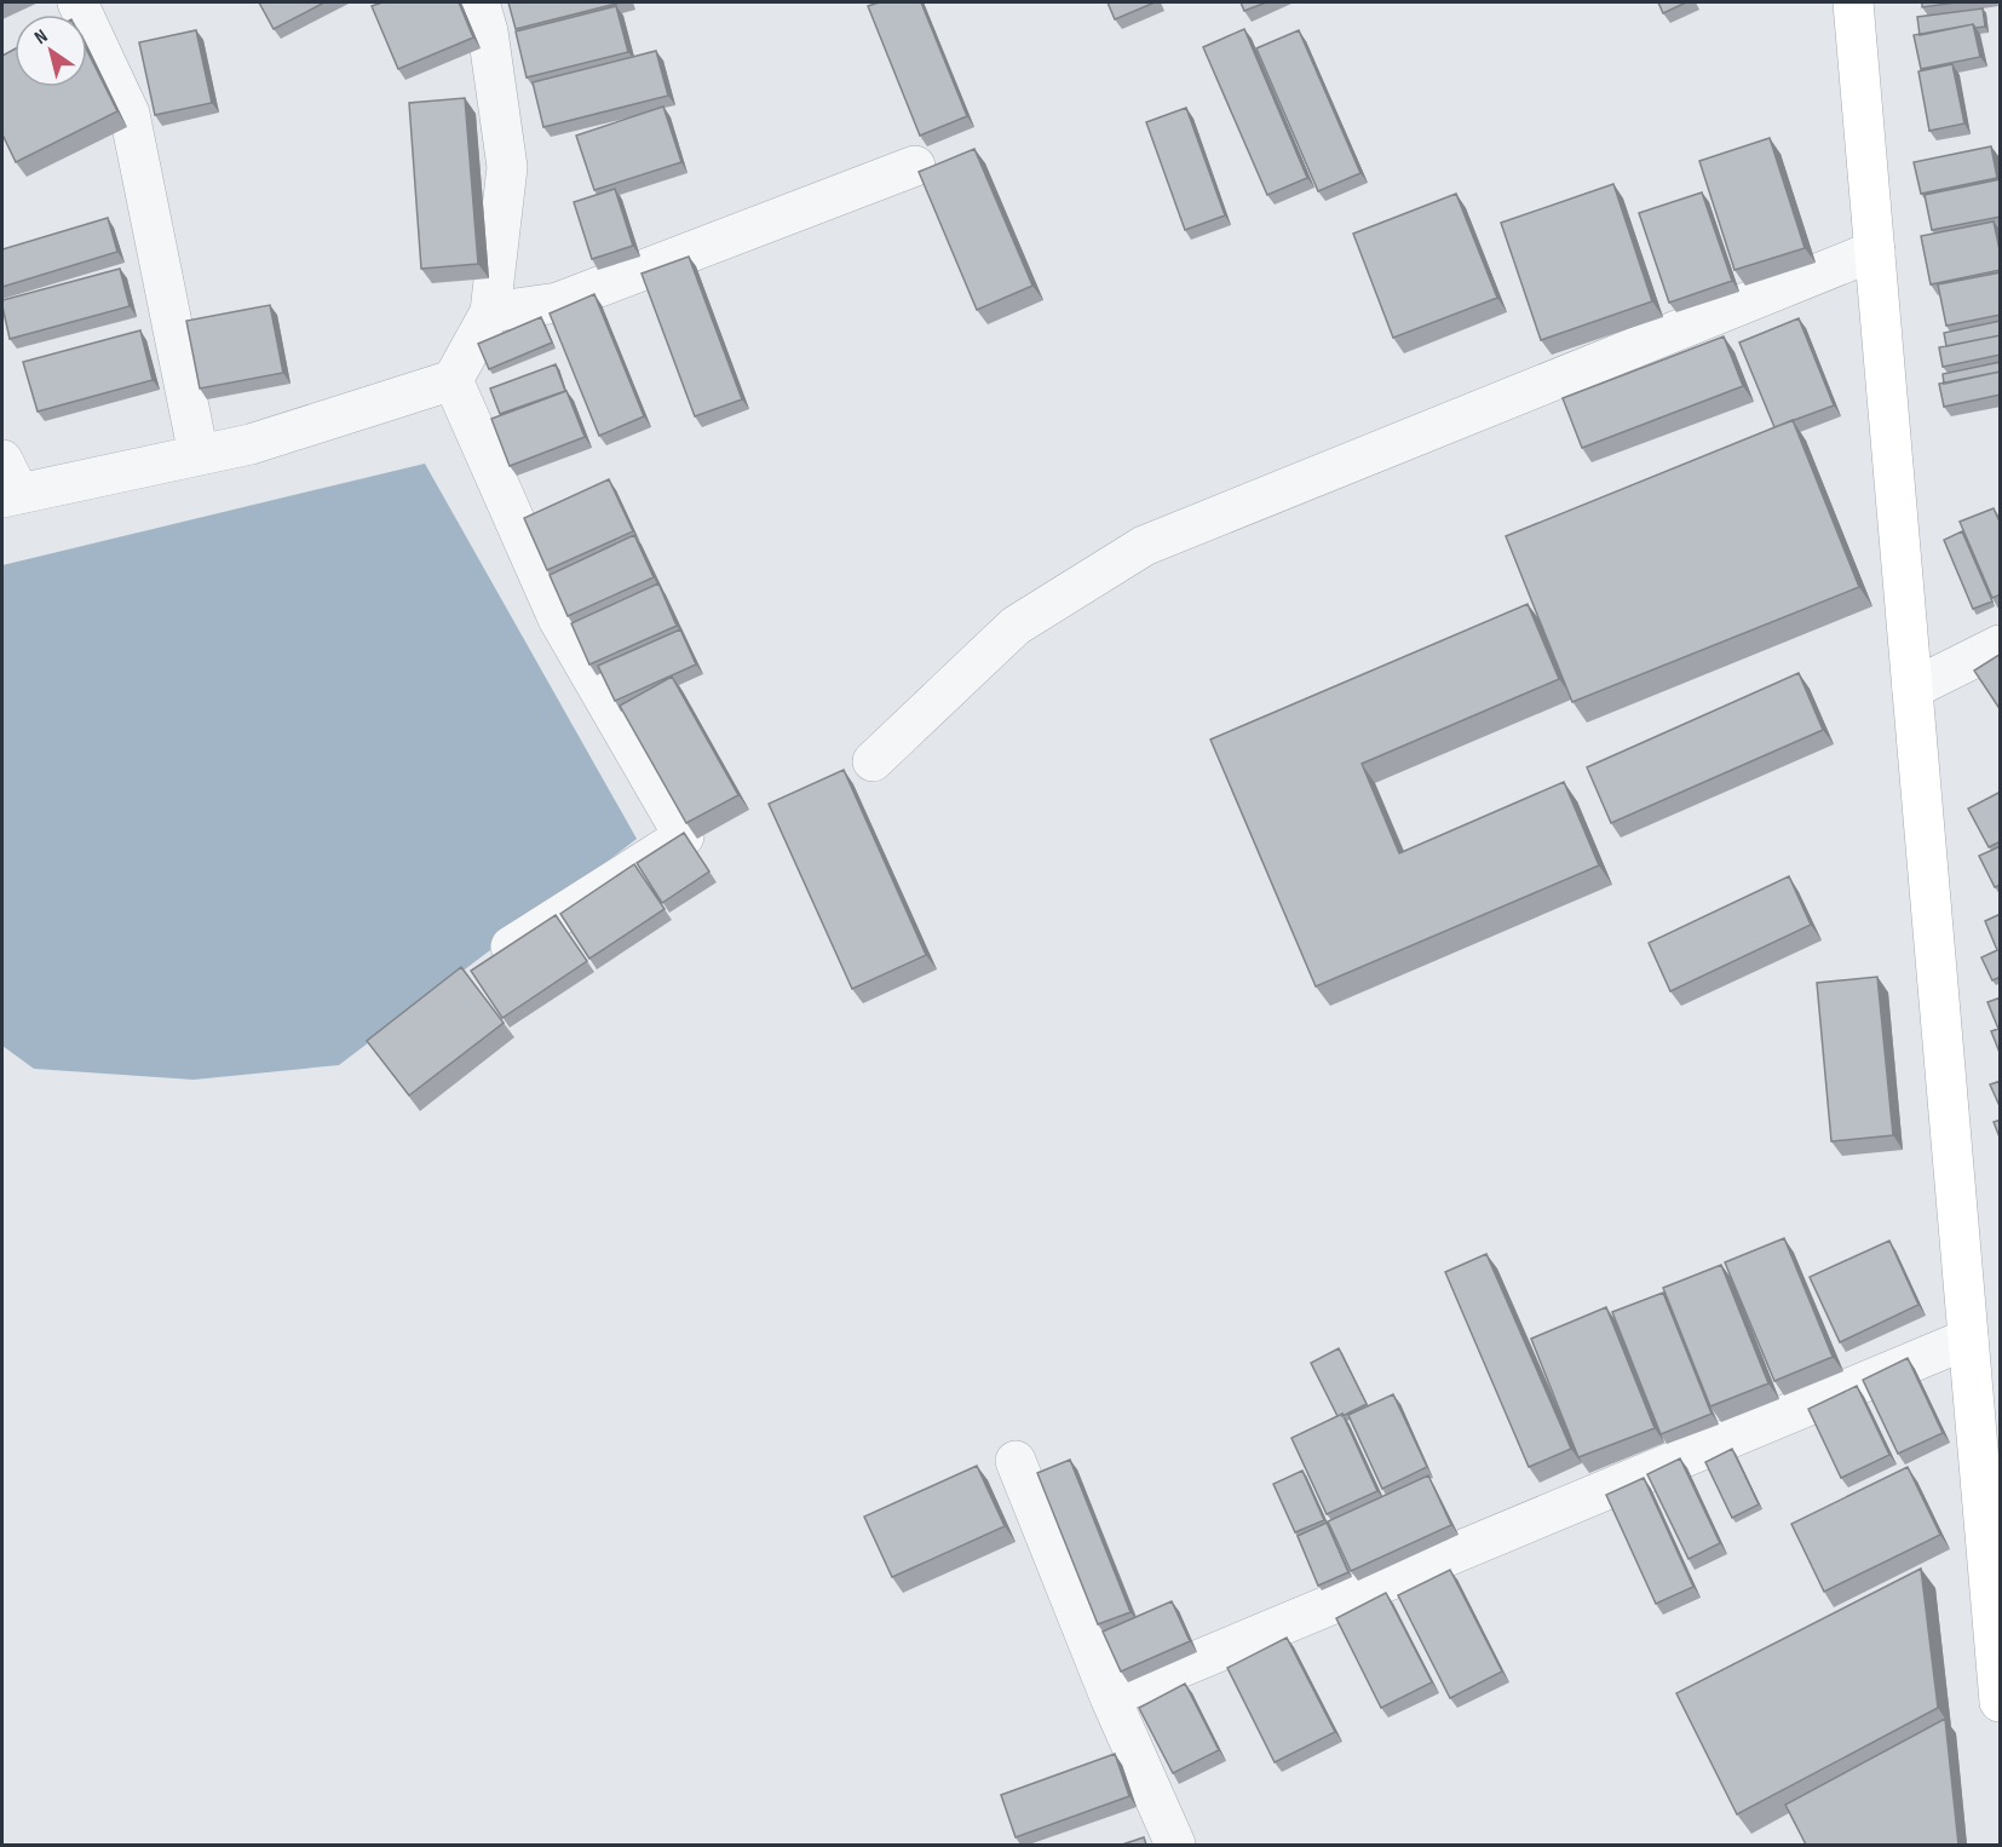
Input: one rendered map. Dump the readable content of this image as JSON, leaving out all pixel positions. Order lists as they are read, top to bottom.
{
  "north": "top left"
}
